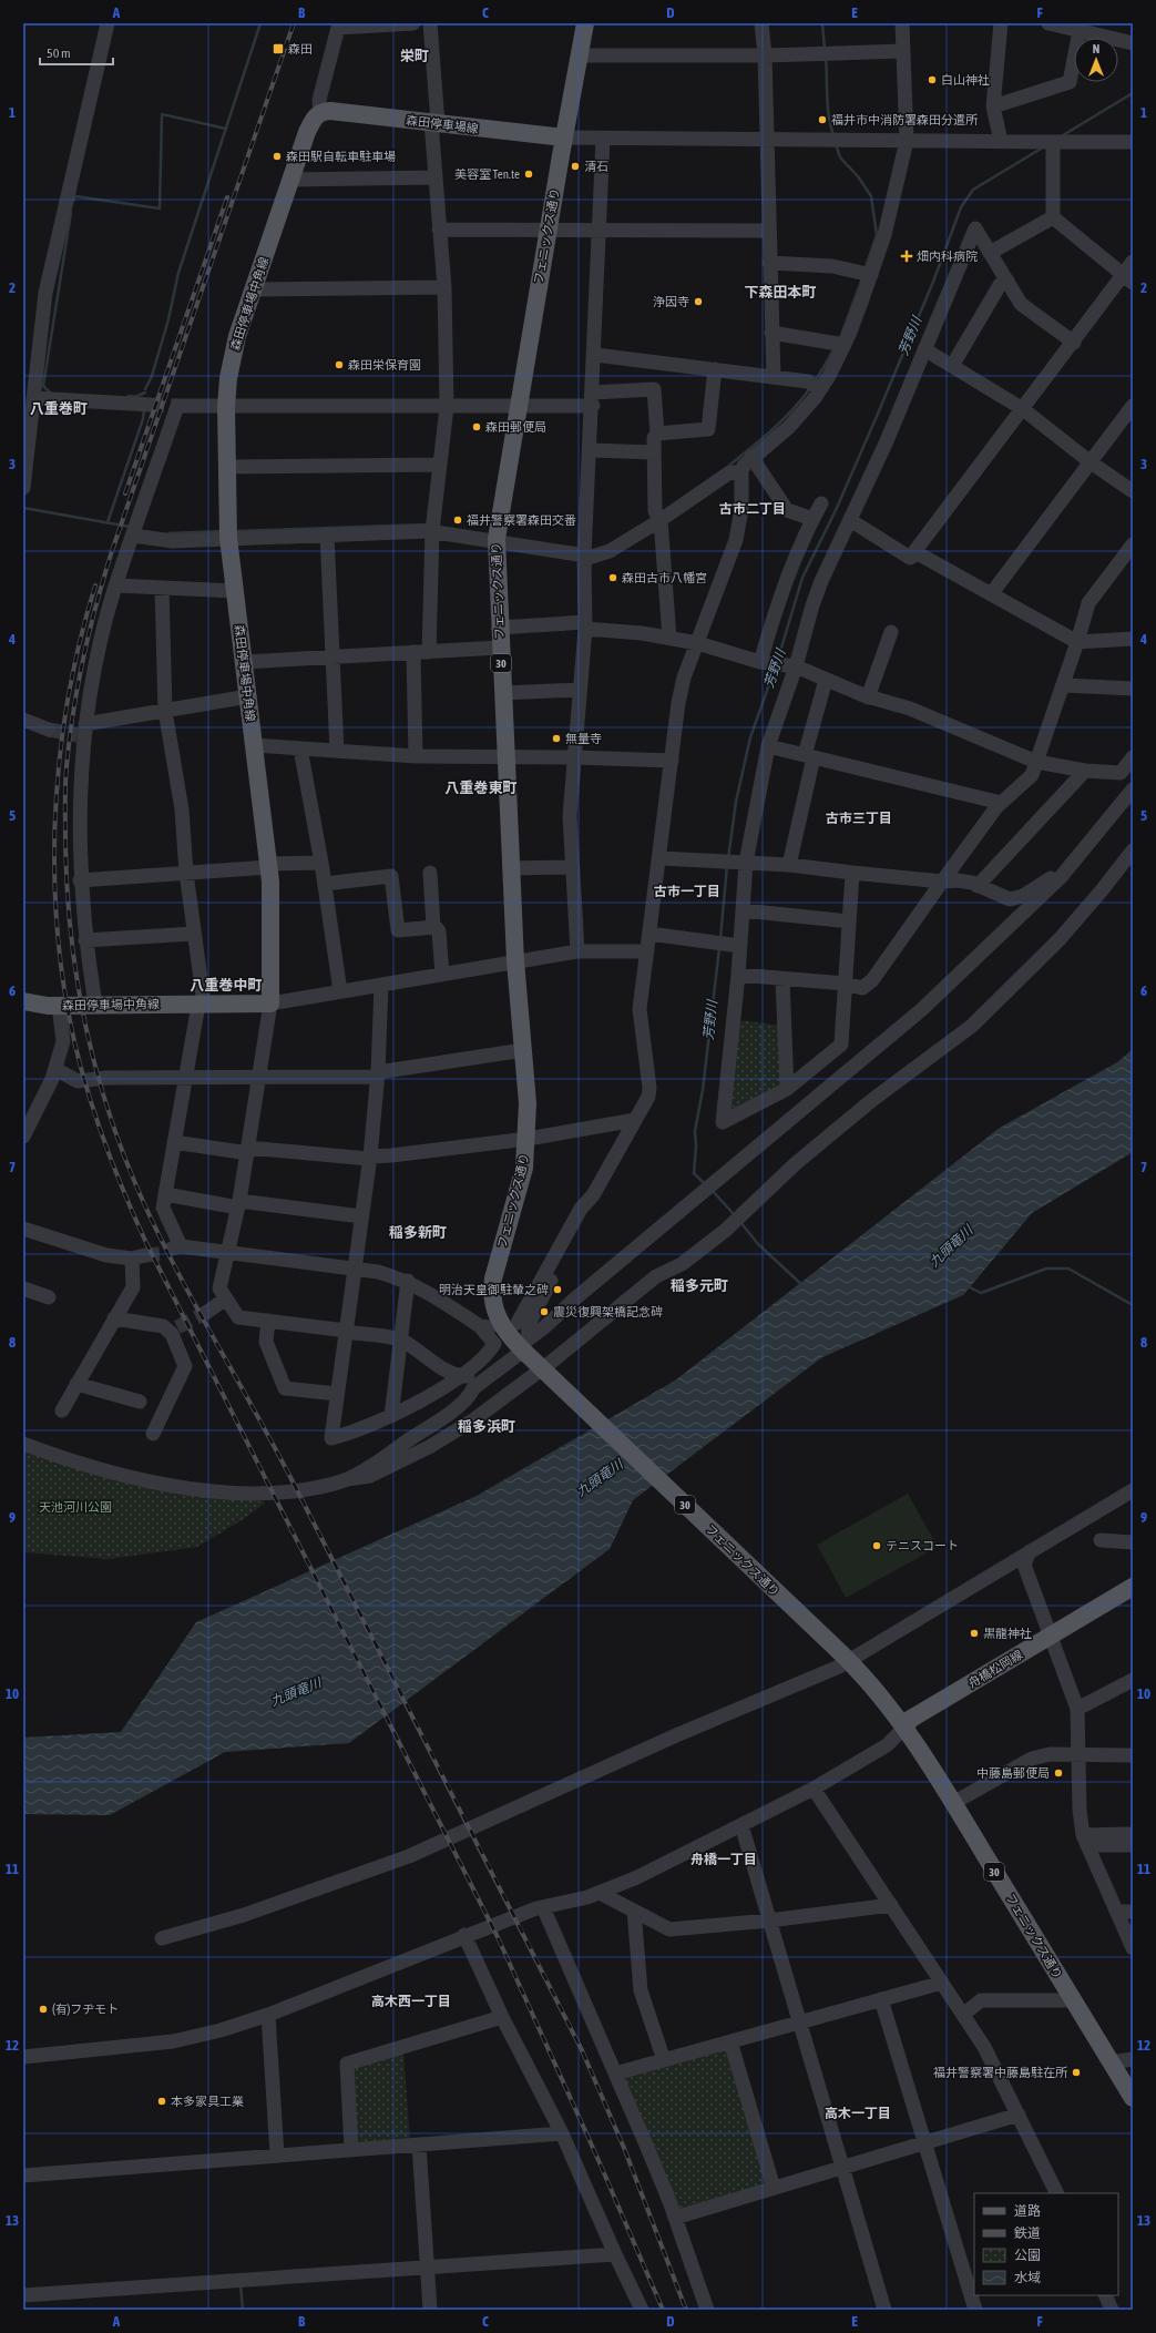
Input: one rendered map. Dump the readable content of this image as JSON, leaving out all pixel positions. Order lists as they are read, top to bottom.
{
  "streets": {
    "main road": [
      "森田停車場線",
      "フェニックス通り",
      "森田停車場中角線",
      "30",
      "舟橋松岡線"
    ]
  },
  "crossings": [
    ["森田停車場線", "フェニックス通り"],
    ["森田停車場線", "森田停車場中角線"],
    ["フェニックス通り", "舟橋松岡線"]
  ],
  "districts": [
    "栄町",
    "下森田本町",
    "八重巻町",
    "古市二丁目",
    "八重巻東町",
    "古市三丁目",
    "古市一丁目",
    "八重巻中町",
    "稲多新町",
    "稲多元町",
    "稲多浜町",
    "舟橋一丁目",
    "高木西一丁目",
    "高木一丁目"
  ],
  "water": ["芳野川", "九頭竜川"],
  "parks": ["天池河川公園"],
  "places": {
    "transit": ["森田"],
    "other": [
      "白山神社",
      "福井市中消防署森田分遣所",
      "森田駅自転車駐車場",
      "清石",
      "美容室 Ten.te",
      "浄因寺",
      "森田栄保育園",
      "森田郵便局",
      "福井警察署森田交番",
      "森田古市八幡宮",
      "無量寺",
      "明治天皇御駐輦之碑",
      "震災復興架橋記念碑",
      "テニスコート",
      "黒龍神社",
      "中藤島郵便局",
      "(有)フヂモト",
      "福井警察署中藤島駐在所",
      "本多家具工業"
    ],
    "health": ["畑内科病院"]
  },
  "legend": [
    "道路",
    "鉄道",
    "公園",
    "水域"
  ],
  "scale_bar": "50 m",
  "north": "top",
  "grid": {
    "columns": [
      "A",
      "B",
      "C",
      "D",
      "E",
      "F"
    ],
    "rows": [
      "1",
      "2",
      "3",
      "4",
      "5",
      "6",
      "7",
      "8",
      "9",
      "10",
      "11",
      "12",
      "13"
    ]
  }
}
